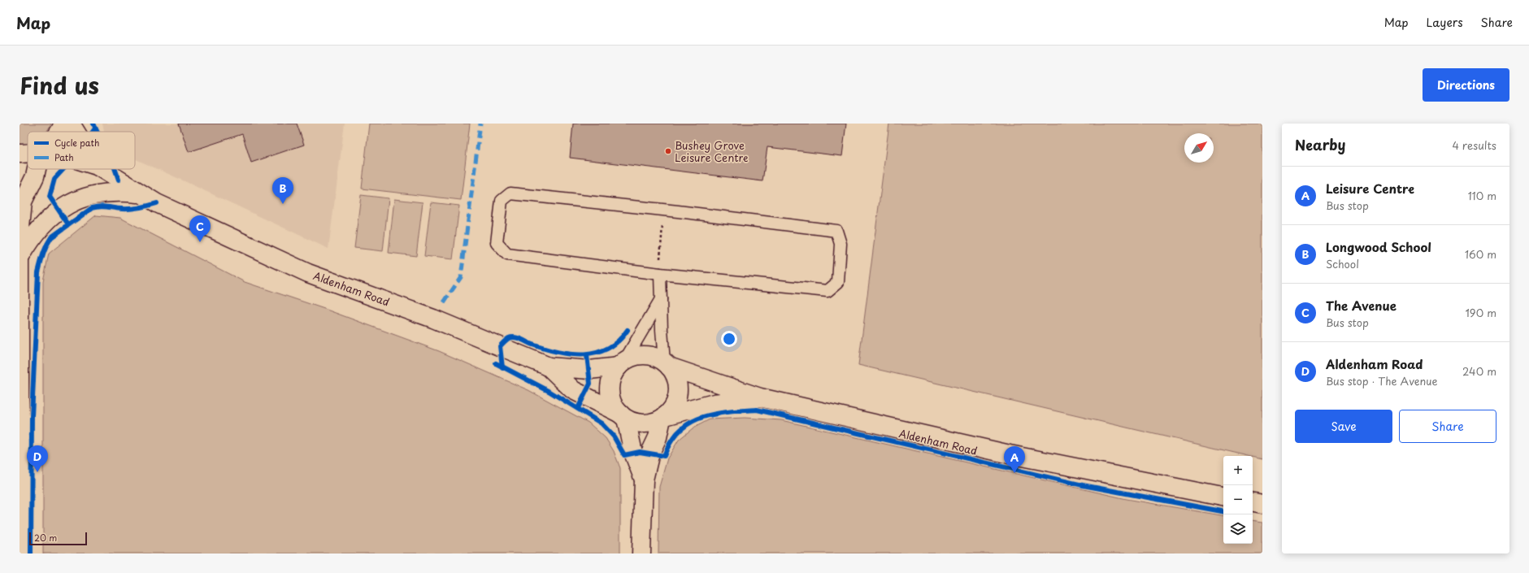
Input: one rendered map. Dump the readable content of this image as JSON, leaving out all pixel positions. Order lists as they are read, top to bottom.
{
  "streets": {
    "main road": ["Aldenham Road"]
  },
  "places": ["Bushey Grove Leisure Centre"],
  "legend": ["Cycle path", "Path"],
  "scale_bar": "20 m",
  "north": "top right",
  "page": {
    "header": "Map",
    "nav": ["Map", "Layers", "Share"],
    "title": "Find us",
    "buttons": [
      "Directions",
      ["Save", "Share"]
    ],
    "heading": ["Nearby", "4 results"],
    "list": [
      {
        "mark": "A",
        "name": "Leisure Centre",
        "note": "Bus stop",
        "value": "110 m"
      },
      {
        "mark": "B",
        "name": "Longwood School",
        "note": "School",
        "value": "160 m"
      },
      {
        "mark": "C",
        "name": "The Avenue",
        "note": "Bus stop",
        "value": "190 m"
      },
      {
        "mark": "D",
        "name": "Aldenham Road",
        "note": "Bus stop · The Avenue",
        "value": "240 m"
      }
    ],
    "pins": [
      "B",
      "C",
      "D",
      "A"
    ],
    "map_buttons": ["+", "−"],
    "scale": "20 m"
  }
}
